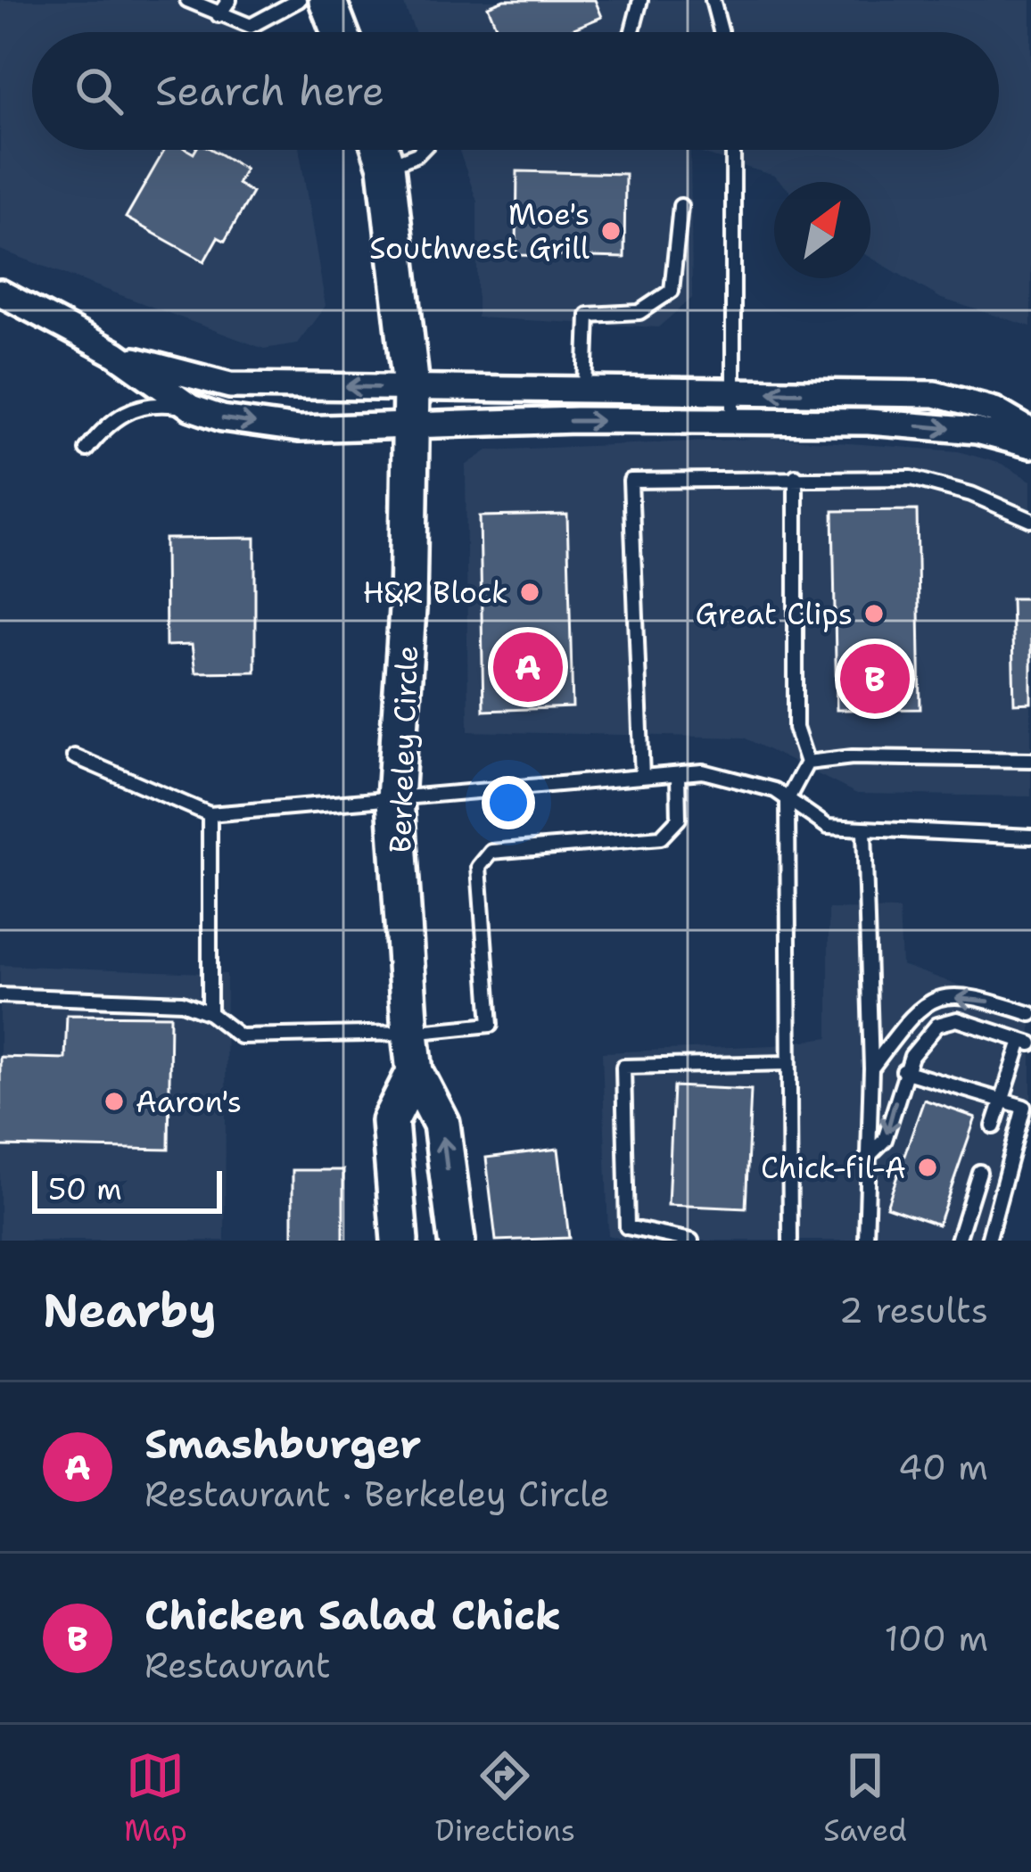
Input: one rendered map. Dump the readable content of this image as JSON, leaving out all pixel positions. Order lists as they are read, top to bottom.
{
  "streets": {
    "street": ["Berkeley Circle"]
  },
  "places": [
    "Moe's Southwest Grill",
    "H&R Block",
    "Great Clips",
    "Aaron's",
    "Chick-fil-A"
  ],
  "scale_bar": "50 m",
  "north": "top right",
  "page": {
    "search": "Search here",
    "pins": ["A", "B"],
    "scale": "50 m",
    "heading": ["Nearby", "2 results"],
    "list": [
      {
        "mark": "A",
        "name": "Smashburger",
        "note": "Restaurant · Berkeley Circle",
        "value": "40 m"
      },
      {
        "mark": "B",
        "name": "Chicken Salad Chick",
        "note": "Restaurant",
        "value": "100 m"
      }
    ],
    "nav": ["Map", "Directions", "Saved"]
  }
}
